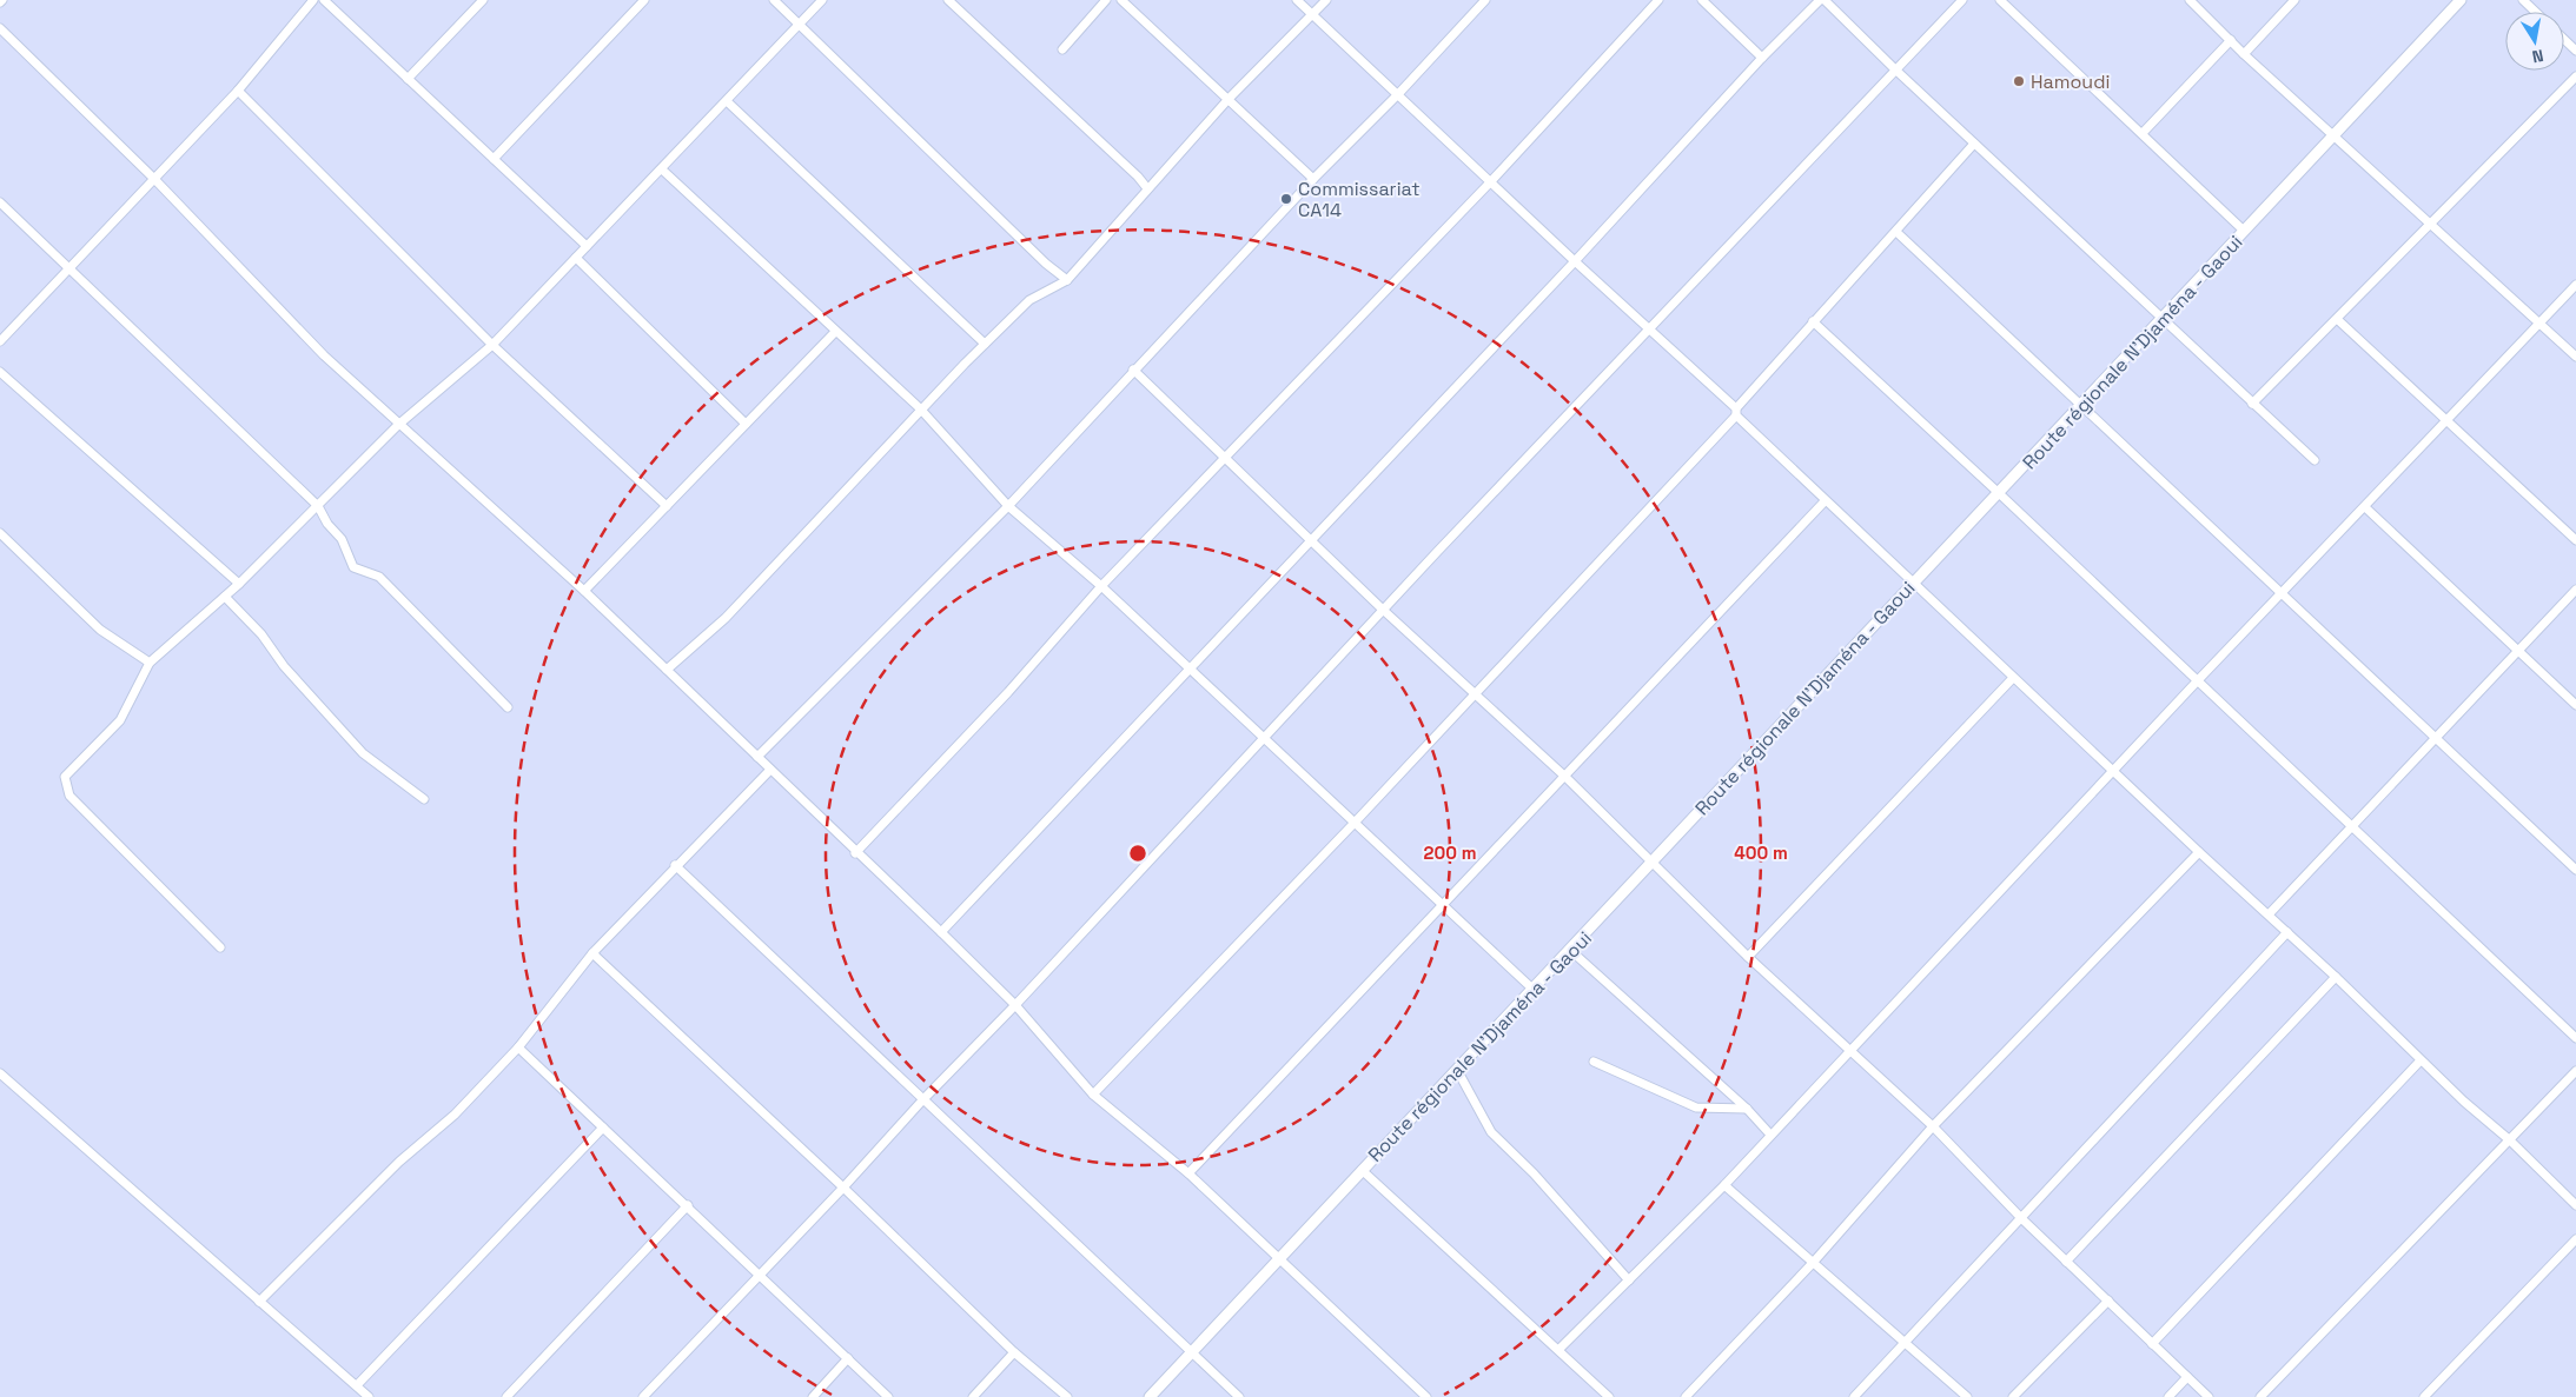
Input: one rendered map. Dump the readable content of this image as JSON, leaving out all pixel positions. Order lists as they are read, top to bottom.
{
  "streets": {
    "street": ["Route régionale N'Djaména - Gaoui"]
  },
  "places": ["Hamoudi", "Commissariat CA14"],
  "north": "bottom",
  "rings": ["200 m", "400 m"]
}
